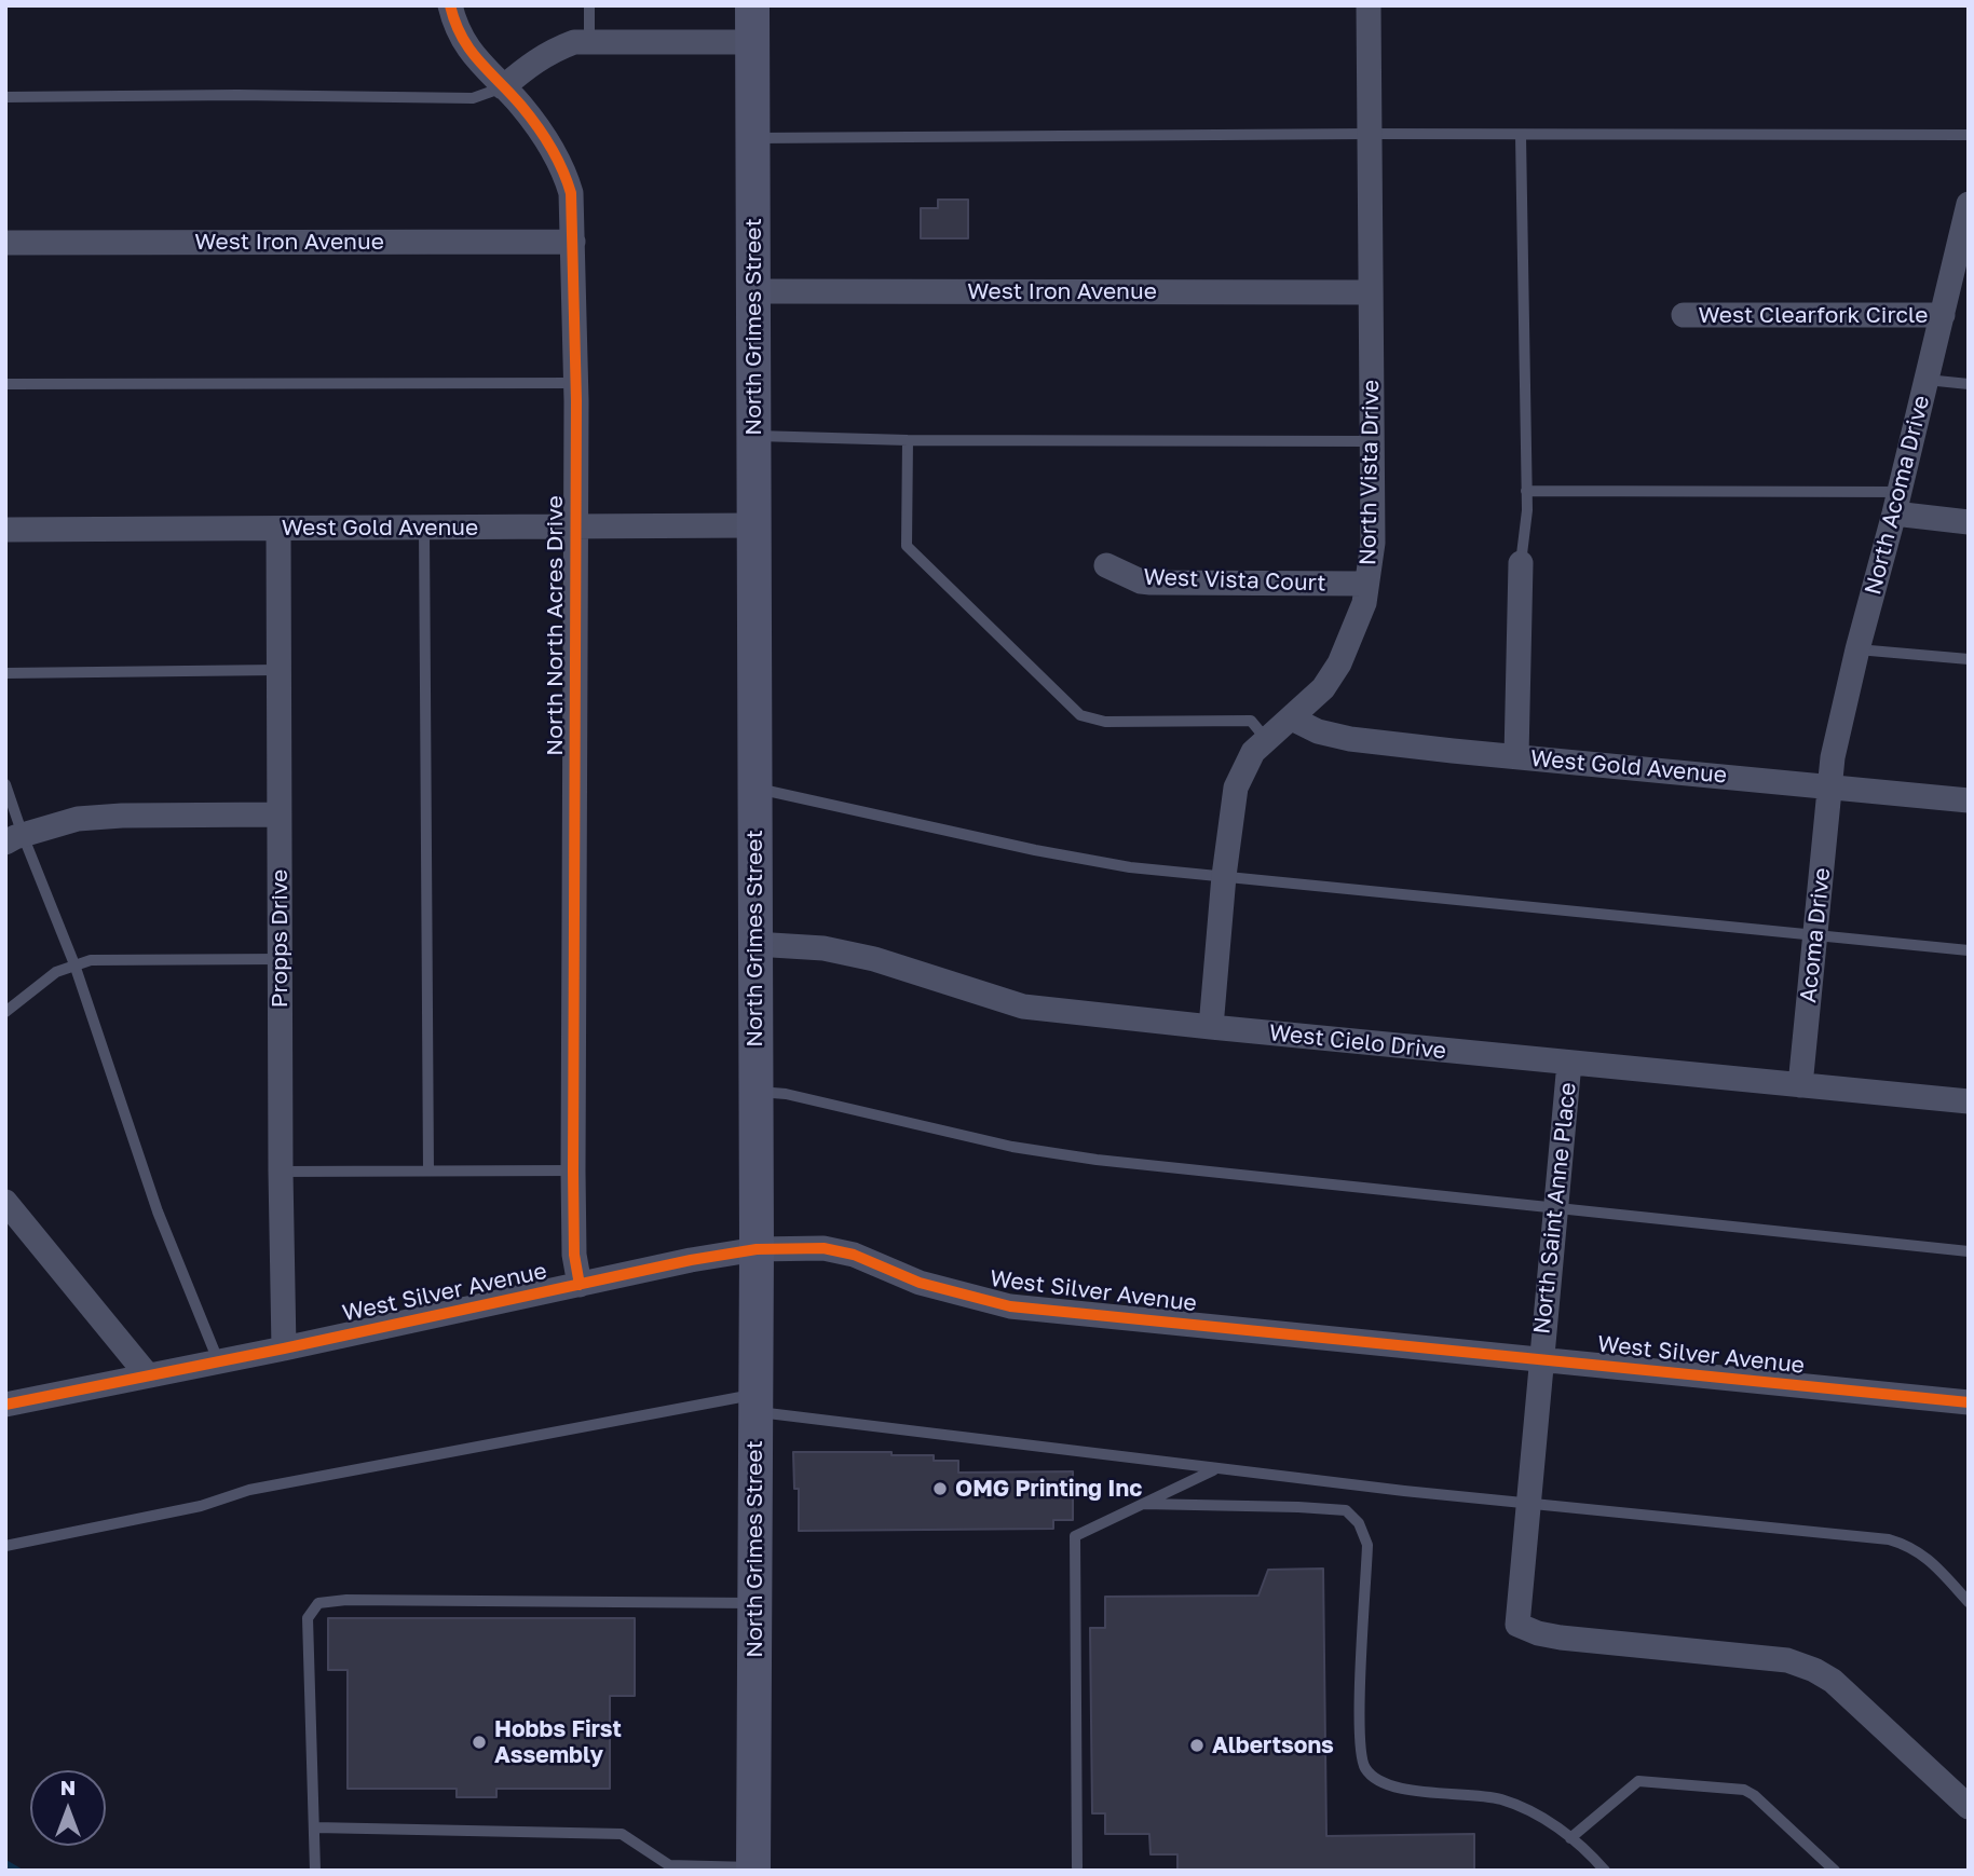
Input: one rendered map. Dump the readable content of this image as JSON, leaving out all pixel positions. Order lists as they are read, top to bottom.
{
  "streets": {
    "main road": ["North Grimes Street"],
    "street": [
      "West Iron Avenue",
      "West Clearfork Circle",
      "North Vista Drive",
      "North Acoma Drive",
      "West Gold Avenue",
      "West Vista Court",
      "North North Acres Drive",
      "Acoma Drive",
      "Propps Drive",
      "West Cielo Drive",
      "North Saint Anne Place",
      "West Silver Avenue"
    ]
  },
  "crossings": [
    ["West Iron Avenue", "North Grimes Street"],
    ["West Iron Avenue", "North Vista Drive"],
    ["West Iron Avenue", "North North Acres Drive"],
    ["West Clearfork Circle", "North Acoma Drive"],
    ["North Grimes Street", "West Gold Avenue"],
    ["North Grimes Street", "West Cielo Drive"],
    ["North Grimes Street", "West Silver Avenue"],
    ["North Vista Drive", "West Gold Avenue"],
    ["North Vista Drive", "West Vista Court"],
    ["North Vista Drive", "West Cielo Drive"],
    ["North Acoma Drive", "West Gold Avenue"],
    ["North Acoma Drive", "Acoma Drive"],
    ["West Gold Avenue", "North North Acres Drive"],
    ["West Gold Avenue", "Acoma Drive"],
    ["West Gold Avenue", "Propps Drive"],
    ["North North Acres Drive", "West Silver Avenue"],
    ["Acoma Drive", "West Cielo Drive"],
    ["Propps Drive", "West Silver Avenue"],
    ["West Cielo Drive", "North Saint Anne Place"],
    ["North Saint Anne Place", "West Silver Avenue"]
  ],
  "places": ["OMG Printing Inc", "Hobbs First Assembly", "Albertsons"],
  "north": "top"
}
